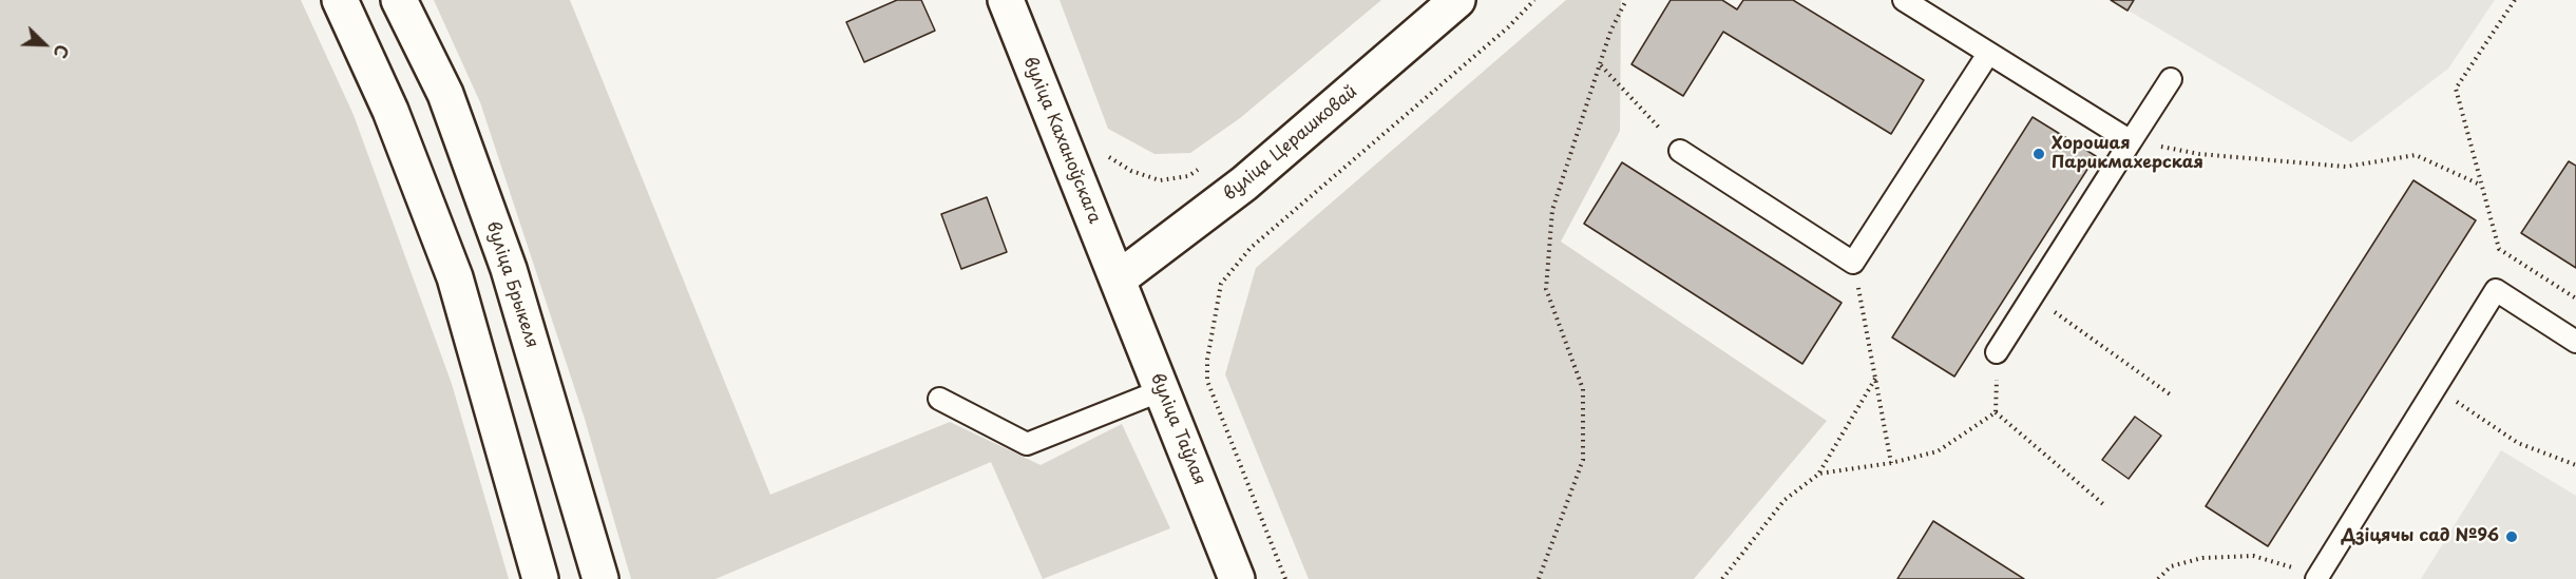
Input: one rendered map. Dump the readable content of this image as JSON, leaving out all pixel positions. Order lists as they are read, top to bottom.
{
  "streets": {
    "main road": [
      "вуліца Каханоўскага",
      "вуліца Церашковай",
      "вуліца Брыкеля",
      "вуліца Таўлая"
    ]
  },
  "crossings": [
    ["вуліца Каханоўскага", "вуліца Церашковай"],
    ["вуліца Каханоўскага", "вуліца Таўлая"],
    ["вуліца Церашковай", "вуліца Таўлая"]
  ],
  "places": ["Хорошая Парикмахерская", "Дзіцячы сад №96"],
  "north": "bottom right"
}
